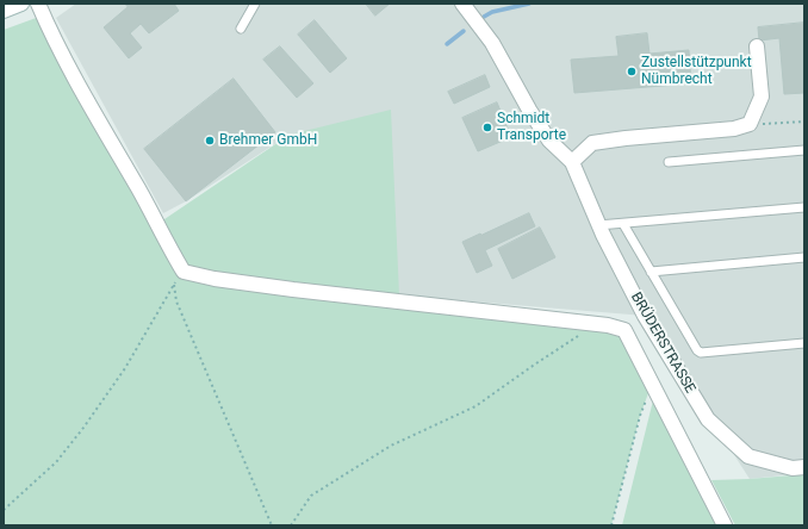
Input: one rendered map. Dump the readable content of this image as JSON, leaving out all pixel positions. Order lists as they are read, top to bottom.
{
  "streets": {
    "street": ["BRÜDERSTRASSE"]
  },
  "places": ["Zustellstützpunkt Nümbrecht", "Schmidt Transporte", "Brehmer GmbH"]
}
